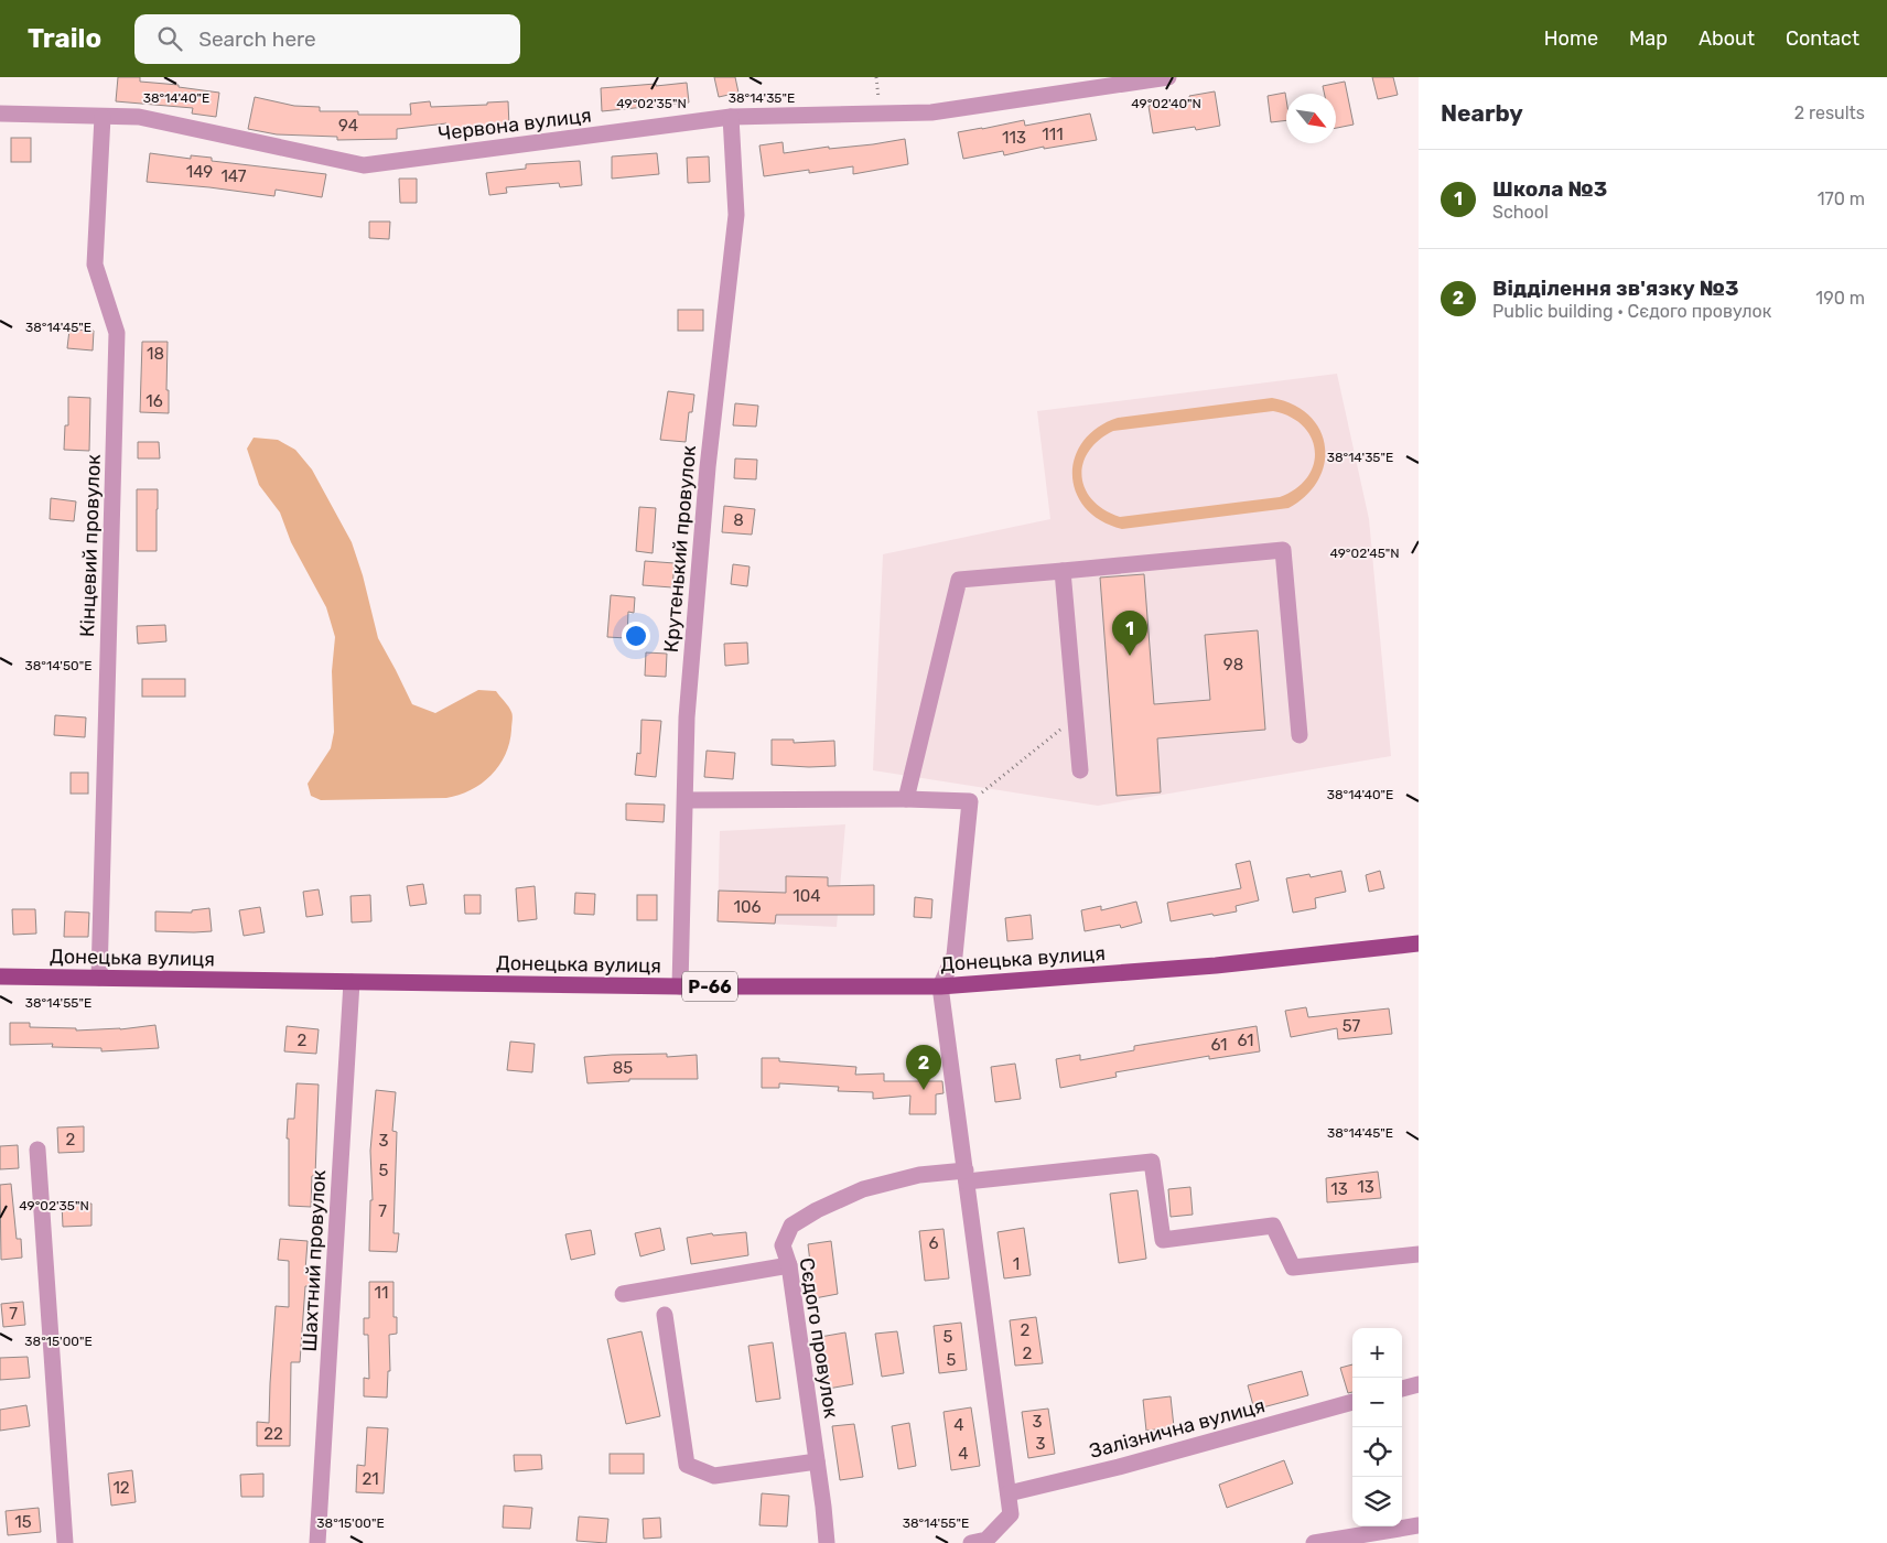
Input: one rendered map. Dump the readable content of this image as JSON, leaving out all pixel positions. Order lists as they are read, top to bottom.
{
  "streets": {
    "main road": ["Донецька вулиця", "Р-66"],
    "street": [
      "Червона вулиця",
      "Кінцевий провулок",
      "Крутенький провулок",
      "Шахтний провулок",
      "Сєдого провулок",
      "Залізнична вулиця"
    ]
  },
  "crossings": [
    ["Червона вулиця", "Кінцевий провулок"],
    ["Червона вулиця", "Крутенький провулок"],
    ["Кінцевий провулок", "Донецька вулиця"],
    ["Крутенький провулок", "Донецька вулиця"],
    ["Донецька вулиця", "Шахтний провулок"]
  ],
  "house_numbers": [
    "94",
    "111",
    "113",
    "149",
    "147",
    "18",
    "16",
    "8",
    "98",
    "104",
    "106",
    "57",
    "2",
    "61",
    "61",
    "85",
    "2",
    "3",
    "5",
    "13",
    "13",
    "7",
    "6",
    "1",
    "11",
    "7",
    "2",
    "5",
    "2",
    "5",
    "3",
    "4",
    "22",
    "3",
    "4",
    "21",
    "12",
    "15"
  ],
  "north": "bottom right",
  "page": {
    "header": "Trailo",
    "search": "Search here",
    "nav": [
      "Home",
      "Map",
      "About",
      "Contact"
    ],
    "heading": ["Nearby", "2 results"],
    "list": [
      {
        "mark": "1",
        "name": "Школа №3",
        "note": "School",
        "value": "170 m"
      },
      {
        "mark": "2",
        "name": "Відділення зв'язку №3",
        "note": "Public building · Сєдого провулок",
        "value": "190 m"
      }
    ],
    "pins": ["1", "2"],
    "map_buttons": ["+", "−"]
  },
  "coordinates": [
    "38°14'40\"E",
    "38°14'35\"E",
    "49°02'35\"N",
    "49°02'40\"N",
    "38°14'45\"E",
    "49°02'45\"N",
    "38°14'50\"E",
    "38°14'55\"E",
    "38°15'00\"E"
  ]
}
